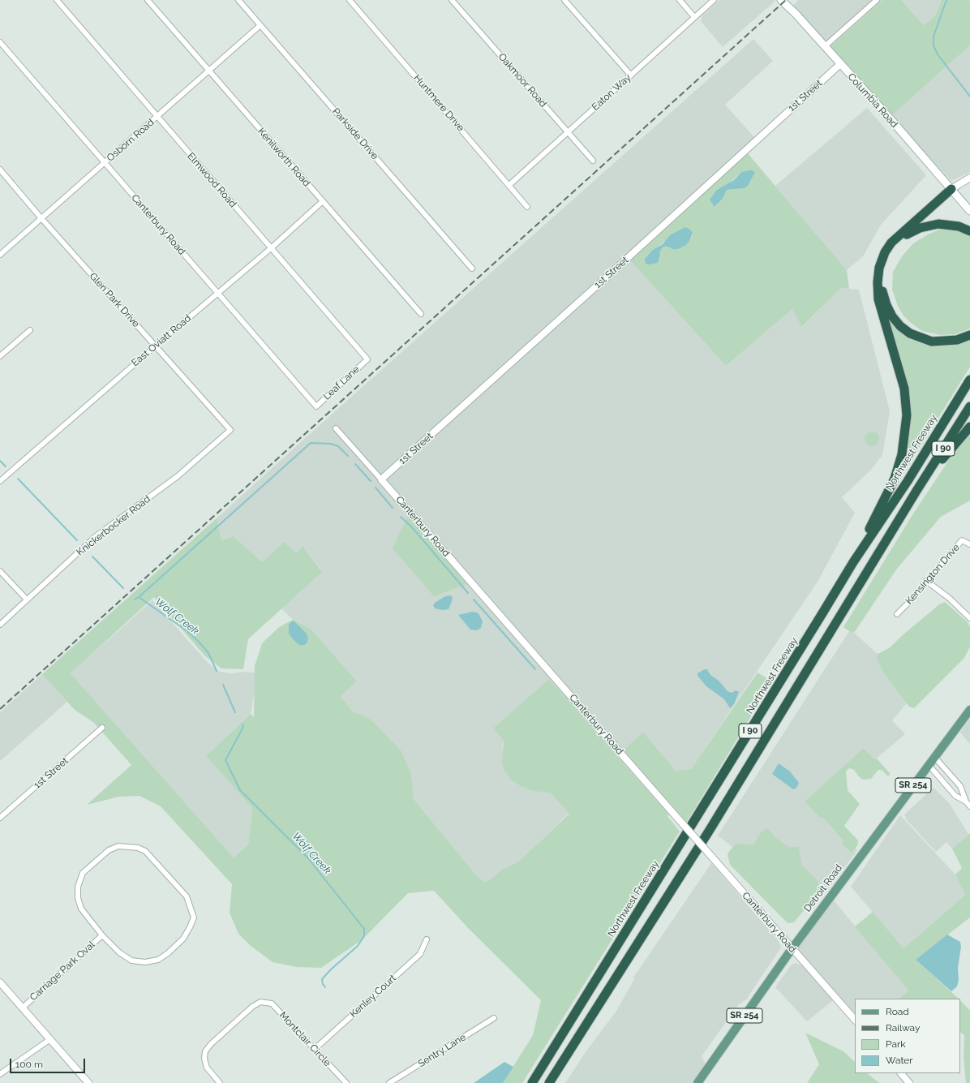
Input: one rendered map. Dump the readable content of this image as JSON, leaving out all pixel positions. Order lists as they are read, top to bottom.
{
  "streets": {
    "highway": ["I 90", "Northwest Freeway"],
    "main road": ["Columbia Road", "SR 254", "Detroit Road"],
    "street": [
      "Oakmoor Road",
      "Eaton Way",
      "1st Street",
      "Huntmere Drive",
      "Parkside Drive",
      "Osborn Road",
      "Kenilworth Road",
      "Elmwood Road",
      "Canterbury Road",
      "Glen Park Drive",
      "East Oviatt Road",
      "Leaf Lane",
      "Knickerbocker Road",
      "Kensington Drive",
      "Carriage Park Oval",
      "Kenley Court",
      "Montclair Circle",
      "Sentry Lane"
    ]
  },
  "crossings": [
    ["Oakmoor Road", "Eaton Way"],
    ["Eaton Way", "Huntmere Drive"],
    ["1st Street", "Columbia Road"],
    ["1st Street", "Canterbury Road"],
    ["Parkside Drive", "Osborn Road"],
    ["Osborn Road", "Kenilworth Road"],
    ["Osborn Road", "Elmwood Road"],
    ["Osborn Road", "Canterbury Road"],
    ["Osborn Road", "Glen Park Drive"],
    ["Kenilworth Road", "East Oviatt Road"],
    ["Elmwood Road", "East Oviatt Road"],
    ["Elmwood Road", "Leaf Lane"],
    ["Canterbury Road", "East Oviatt Road"],
    ["Canterbury Road", "Leaf Lane"],
    ["Canterbury Road", "Detroit Road"],
    ["Glen Park Drive", "East Oviatt Road"],
    ["Glen Park Drive", "Knickerbocker Road"],
    ["Kenley Court", "Montclair Circle"]
  ],
  "water": ["Wolf Creek"],
  "legend": [
    "Road",
    "Railway",
    "Park",
    "Water"
  ],
  "scale_bar": "100 m"
}
